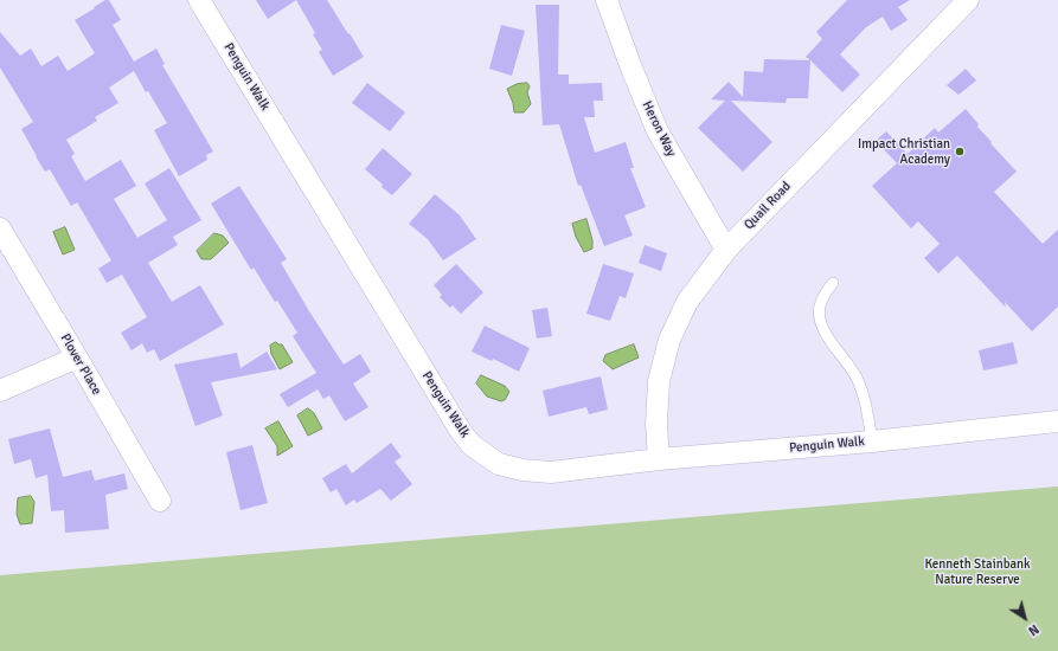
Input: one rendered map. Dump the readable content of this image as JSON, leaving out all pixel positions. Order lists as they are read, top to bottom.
{
  "streets": {
    "street": [
      "Penguin Walk",
      "Heron Way",
      "Quail Road",
      "Plover Place"
    ]
  },
  "crossings": [
    ["Penguin Walk", "Quail Road"],
    ["Heron Way", "Quail Road"]
  ],
  "parks": ["Kenneth Stainbank Nature Reserve"],
  "places": ["Impact Christian Academy"],
  "north": "bottom right"
}
